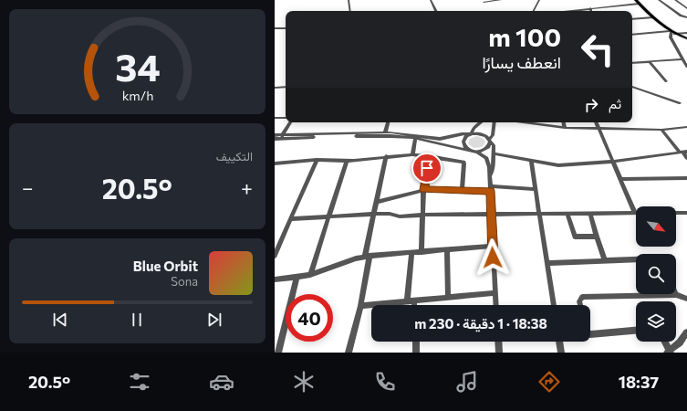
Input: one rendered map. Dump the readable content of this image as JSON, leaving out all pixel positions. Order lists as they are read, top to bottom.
{
  "north": "bottom right",
  "page": {
    "turn": ["100 m", "انعطف يسارًا"],
    "then": "ثم",
    "tile": "التكييف",
    "heat": ["−", "20.5°", "+"],
    "song": ["Blue Orbit", "Sona"],
    "limit": "40",
    "trip": "18:38 · 1 دقيقة · 230 m",
    "tabs": ["18:37", "20.5°"],
    "gauge": ["34", "km/h"]
  }
}
